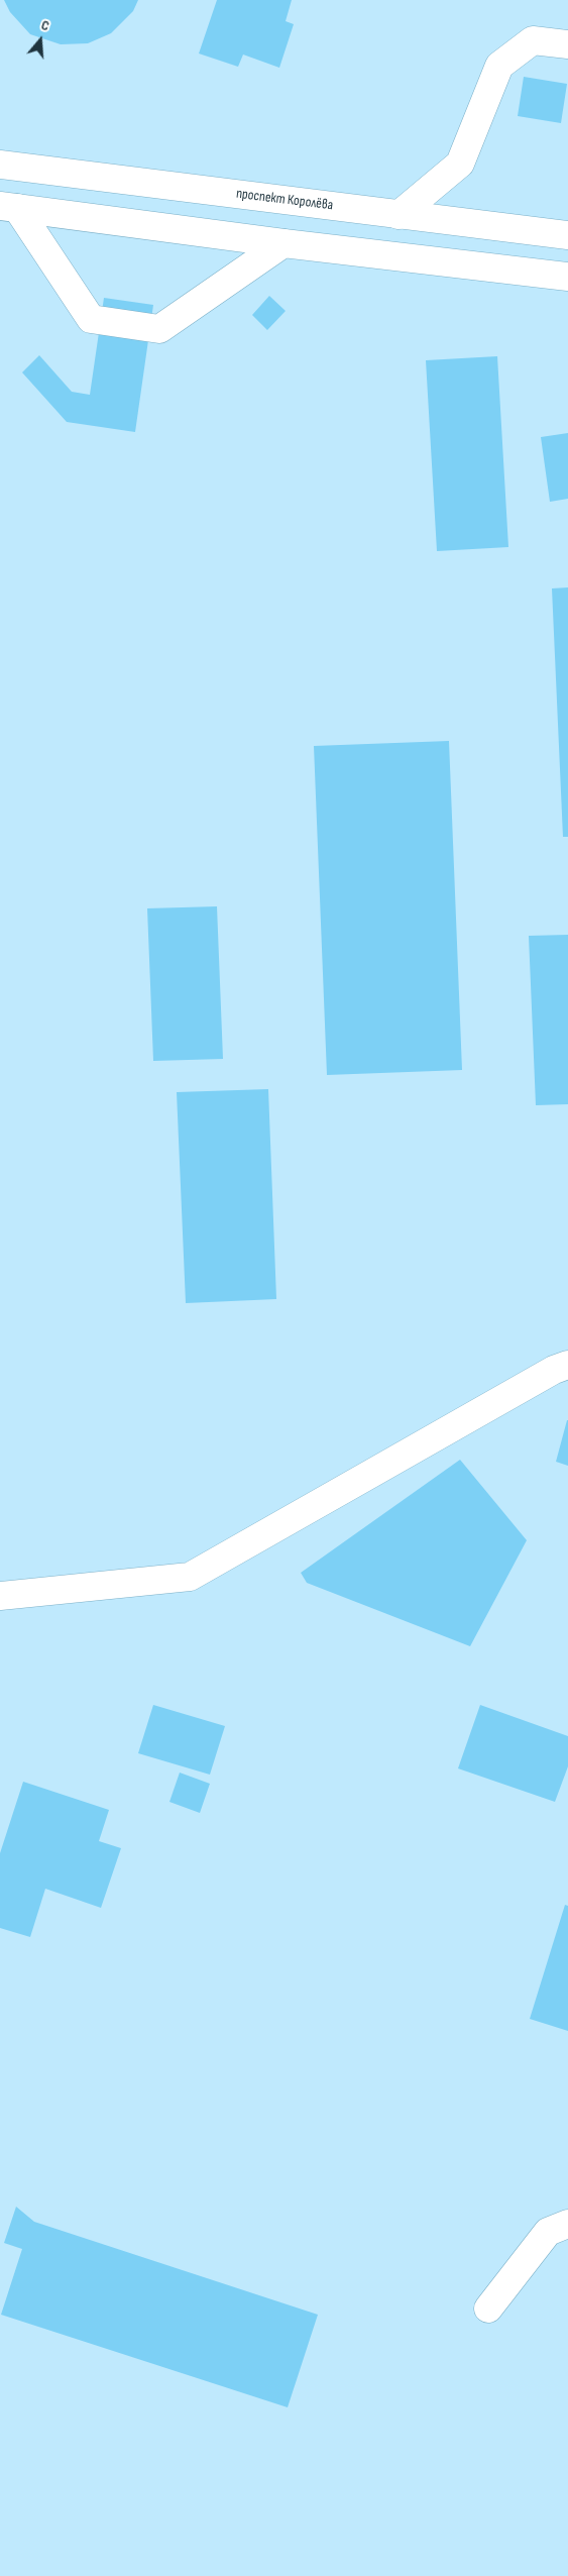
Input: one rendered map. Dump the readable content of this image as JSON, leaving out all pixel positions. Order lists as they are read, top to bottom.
{
  "streets": {
    "main road": ["проспект Королёва"]
  },
  "north": "top"
}
